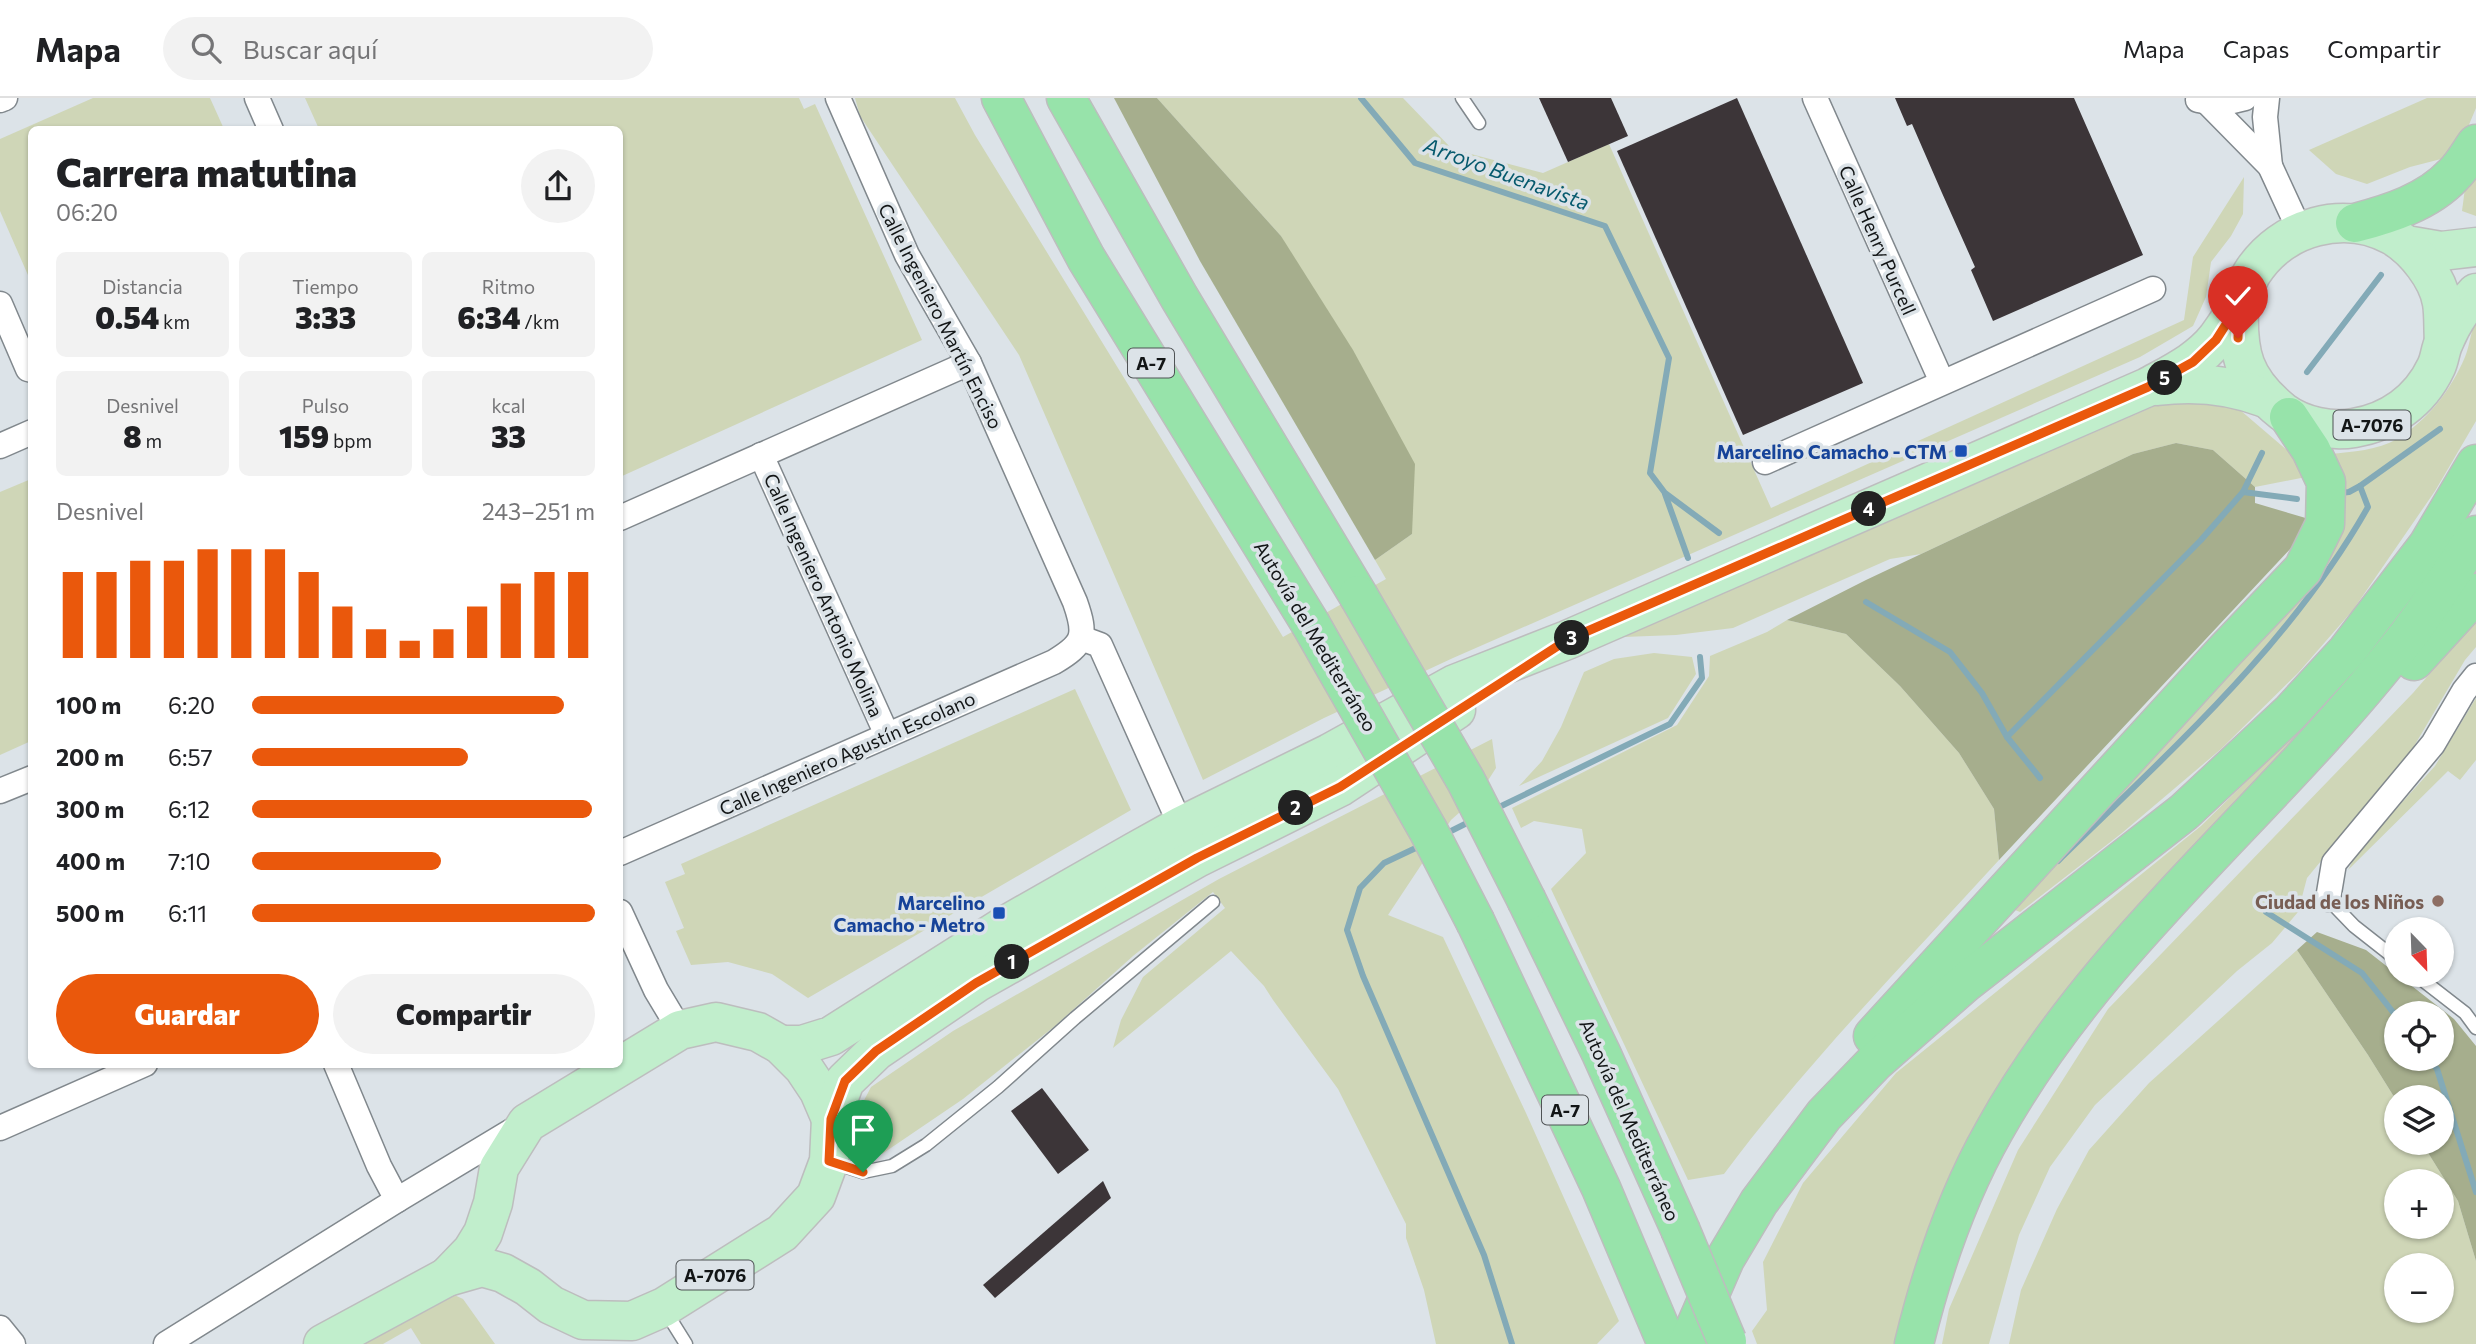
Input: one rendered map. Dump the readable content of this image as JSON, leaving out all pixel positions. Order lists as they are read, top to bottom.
{
  "streets": {
    "highway": ["A-7", "Autovía del Mediterráneo"],
    "main road": ["A-7076"],
    "street": [
      "Calle Henry Purcell",
      "Calle Ingeniero Martín Enciso",
      "Calle Ingeniero Antonio Molina",
      "Calle Ingeniero Agustín Escolano"
    ]
  },
  "crossings": [
    ["Calle Ingeniero Martín Enciso", "Calle Ingeniero Agustín Escolano"],
    ["Calle Ingeniero Antonio Molina", "Calle Ingeniero Agustín Escolano"]
  ],
  "water": ["Arroyo Buenavista"],
  "places": {
    "transit": ["Marcelino Camacho - CTM", "Marcelino Camacho - Metro"],
    "other": ["Ciudad de los Niños"]
  },
  "north": "bottom right",
  "page": {
    "header": "Mapa",
    "search": "Buscar aquí",
    "nav": ["Mapa", "Capas", "Compartir"],
    "heading": ["Carrera matutina", "06:20"],
    "stats": [
      ["Distancia", "0.54 km"],
      ["Tiempo", "3:33"],
      ["Ritmo", "6:34 /km"],
      ["Desnivel", "8 m"],
      ["Pulso", "159 bpm"],
      ["kcal", "33"]
    ],
    "pins": [
      "5",
      "4",
      "3",
      "2",
      "1"
    ],
    "chart": ["Desnivel", "243–251 m"],
    "list": [
      {
        "name": "100 m",
        "note": "6:20"
      },
      {
        "name": "200 m",
        "note": "6:57"
      },
      {
        "name": "300 m",
        "note": "6:12"
      },
      {
        "name": "400 m",
        "note": "7:10"
      },
      {
        "name": "500 m",
        "note": "6:11"
      }
    ],
    "map_buttons": ["+", "−"],
    "buttons": ["Guardar", "Compartir"]
  }
}
